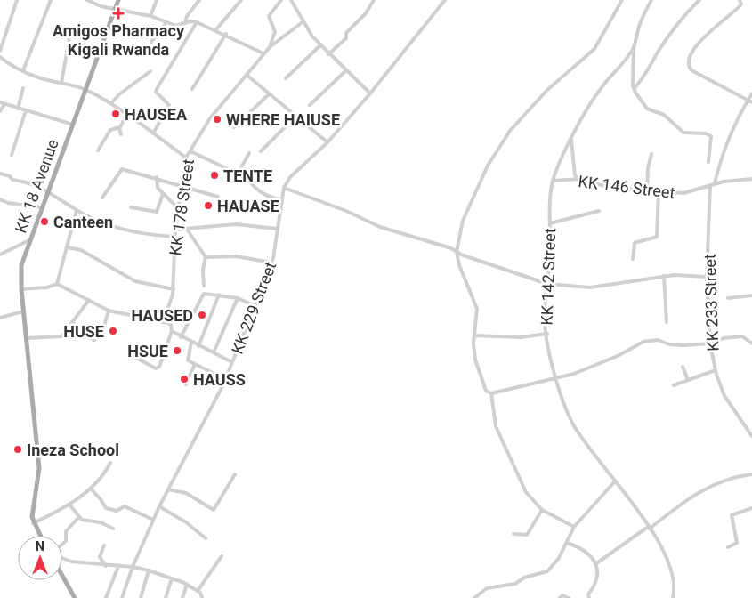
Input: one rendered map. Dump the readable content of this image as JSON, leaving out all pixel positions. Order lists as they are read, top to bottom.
{
  "streets": {
    "main road": ["KK 18 Avenue"],
    "street": [
      "KK 146 Street",
      "KK 178 Street",
      "KK 142 Street",
      "KK 233 Street",
      "KK 229 Street"
    ]
  },
  "crossings": [
    ["KK 146 Street", "KK 142 Street"],
    ["KK 146 Street", "KK 233 Street"]
  ],
  "places": {
    "health": ["Amigos Pharmacy Kigali Rwanda"],
    "other": [
      "HAUSEA",
      "WHERE HAIUSE",
      "TENTE",
      "HAUASE",
      "Canteen",
      "HAUSED",
      "HUSE",
      "HSUE",
      "HAUSS",
      "Ineza School"
    ]
  },
  "north": "top"
}
